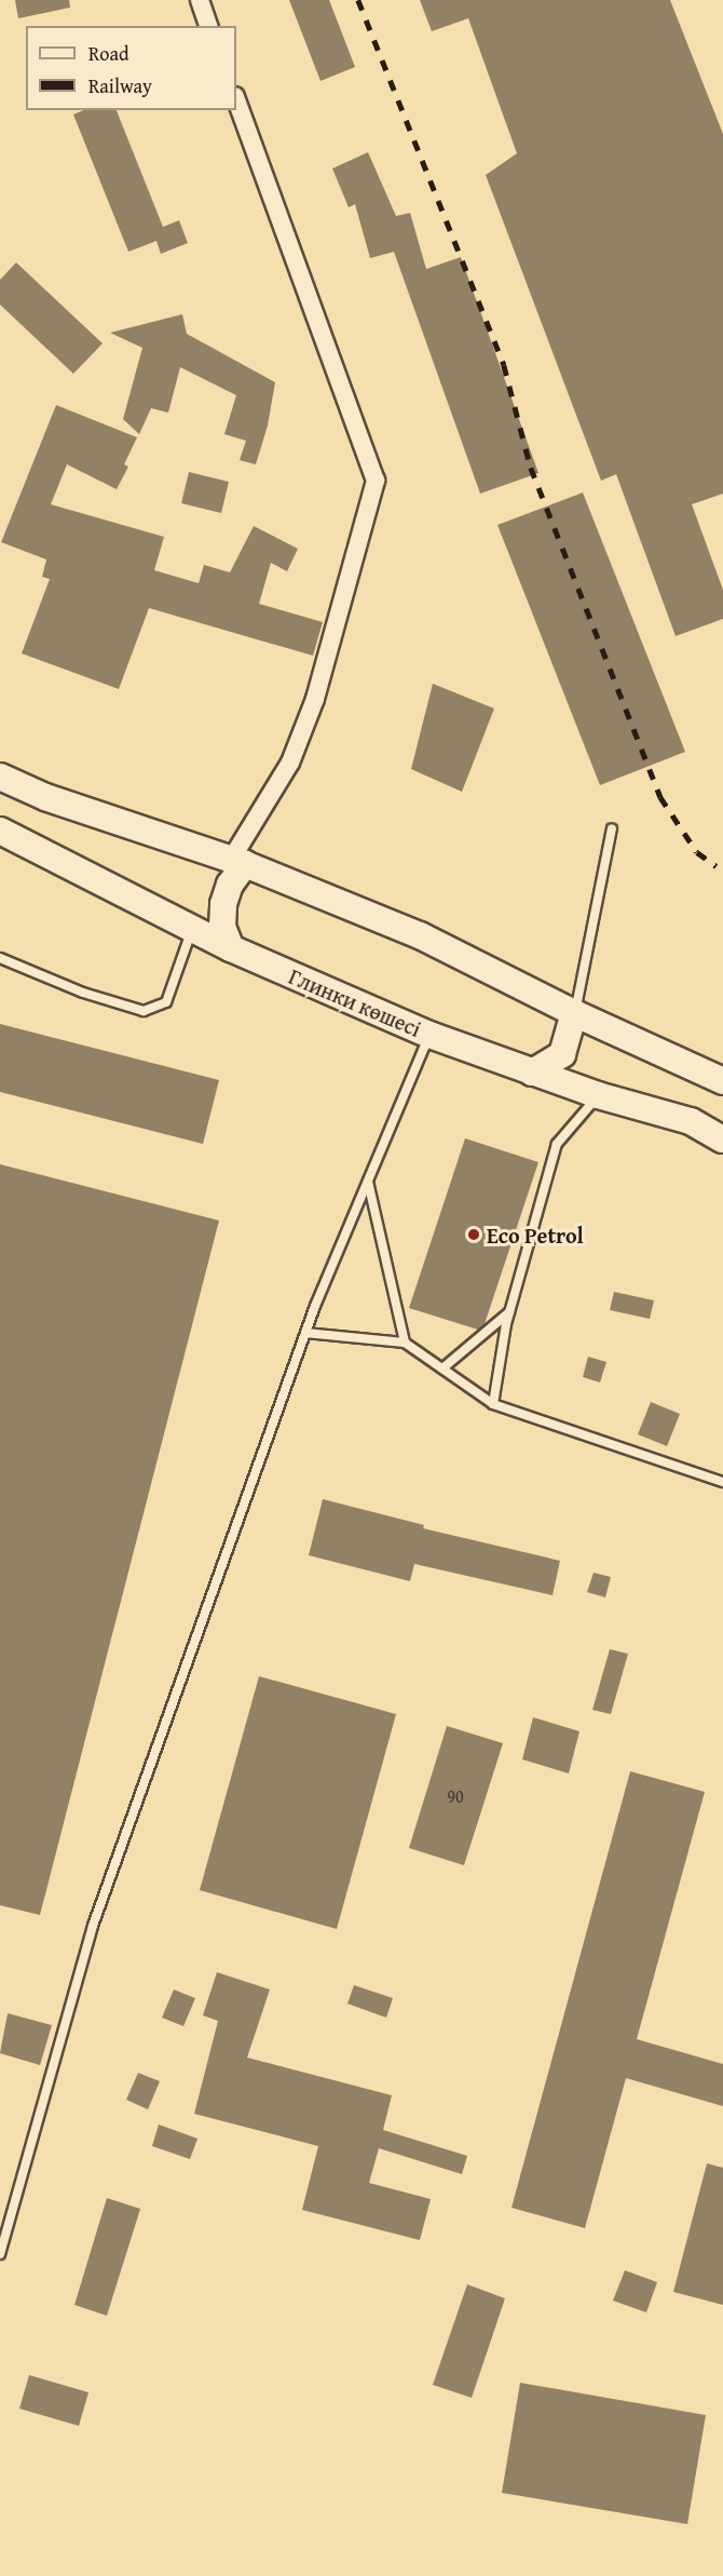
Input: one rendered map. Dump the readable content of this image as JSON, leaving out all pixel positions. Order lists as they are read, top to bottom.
{
  "streets": {
    "main road": ["Глинки көшесі"]
  },
  "places": ["Eco Petrol"],
  "house_numbers": ["90"],
  "legend": ["Road", "Railway"]
}
